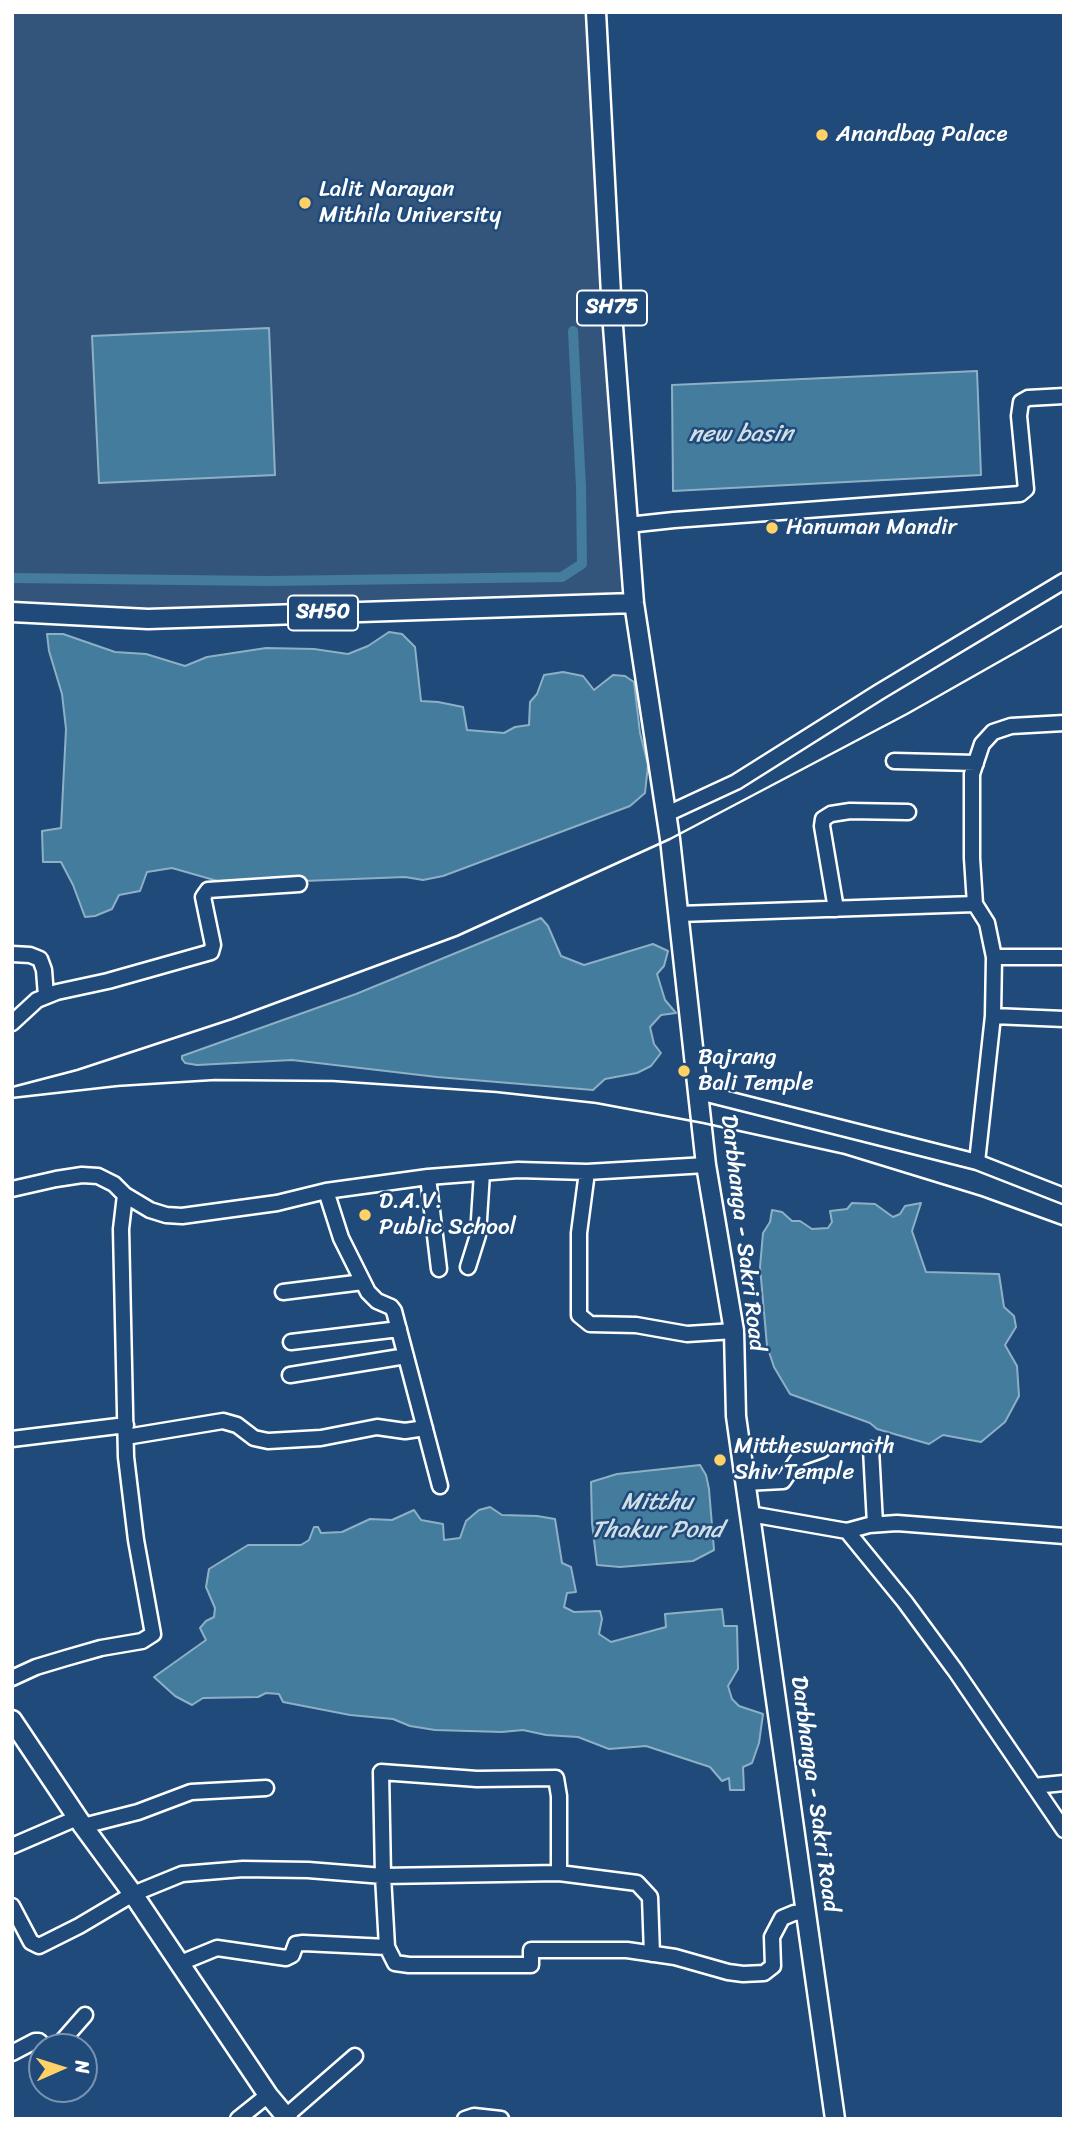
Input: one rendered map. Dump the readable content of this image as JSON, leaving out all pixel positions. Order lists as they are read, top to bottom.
{
  "streets": {
    "main road": ["SH75", "SH50", "Darbhanga - Sakri Road"]
  },
  "crossings": [
    ["SH75", "SH50"],
    ["SH75", "Darbhanga - Sakri Road"],
    ["SH50", "Darbhanga - Sakri Road"]
  ],
  "water": ["new basin", "Mitthu Thakur Pond"],
  "places": [
    "Anandbag Palace",
    "Lalit Narayan Mithila University",
    "Hanuman Mandir",
    "Bajrang Bali Temple",
    "D.A.V. Public School",
    "Mittheswarnath Shiv Temple"
  ],
  "north": "right"
}
